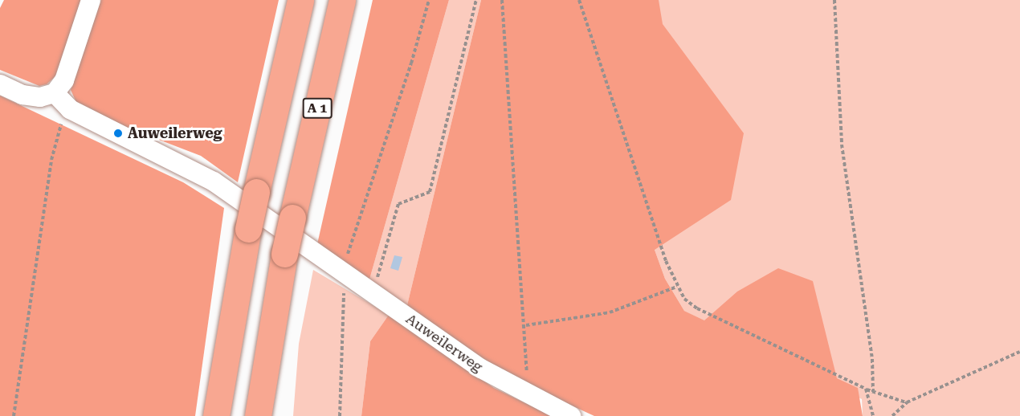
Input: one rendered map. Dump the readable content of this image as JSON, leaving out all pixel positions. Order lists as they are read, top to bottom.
{
  "streets": {
    "highway": ["A 1"],
    "street": ["Auweilerweg"]
  },
  "places": ["Auweilerweg"]
}
